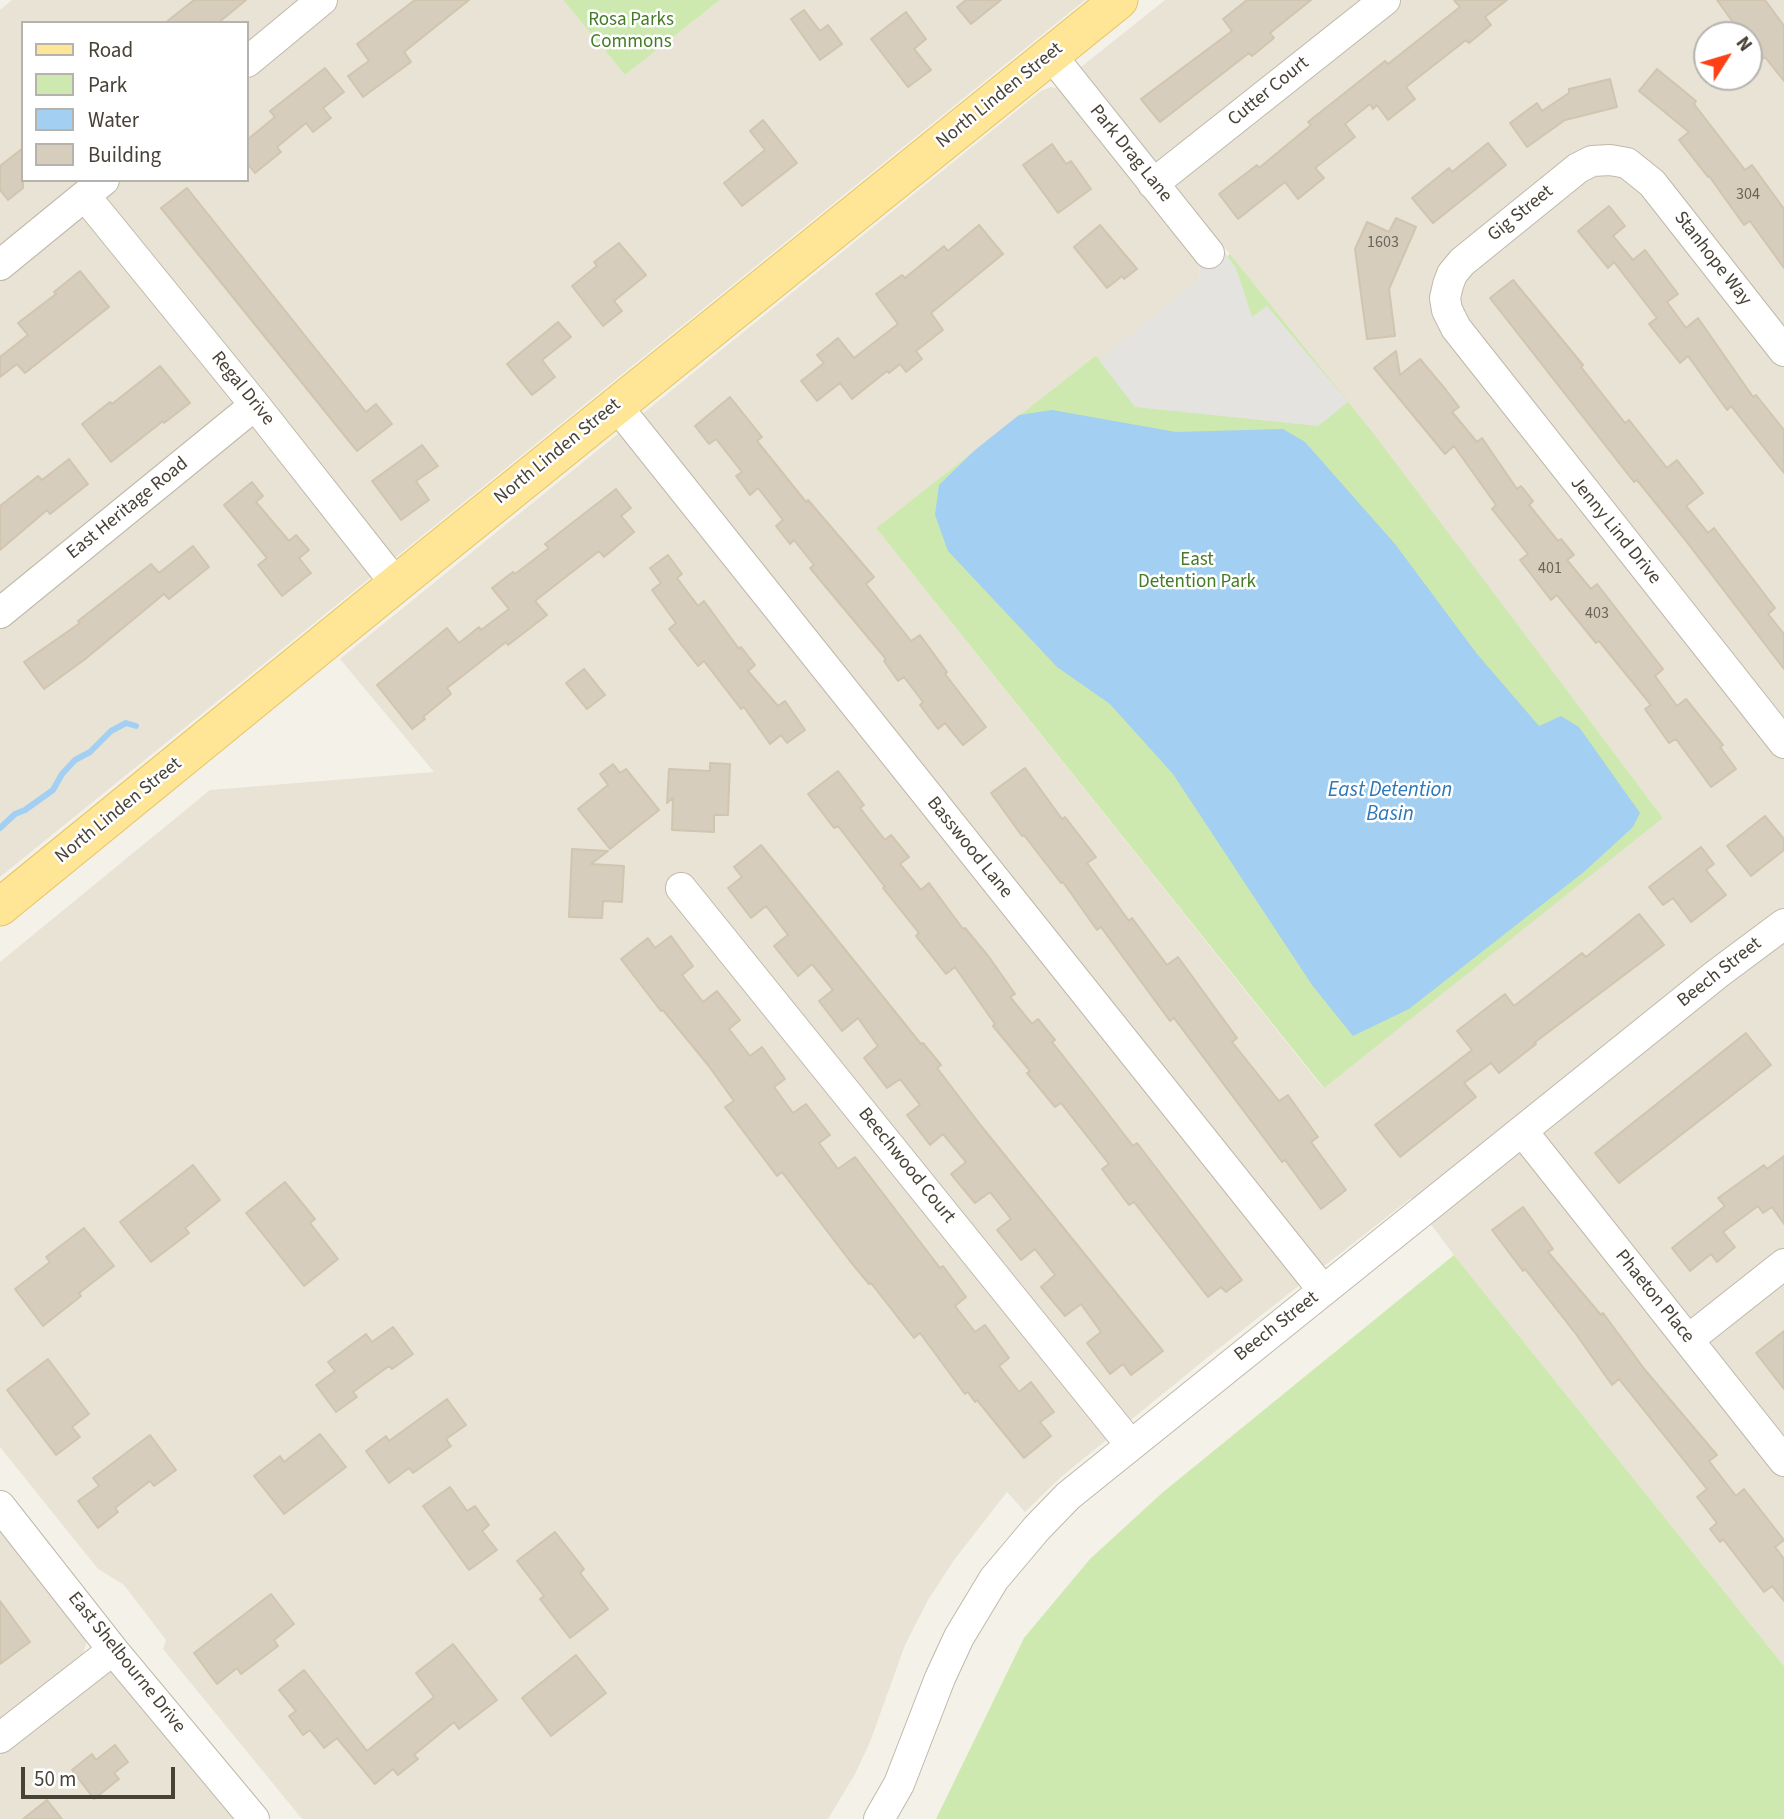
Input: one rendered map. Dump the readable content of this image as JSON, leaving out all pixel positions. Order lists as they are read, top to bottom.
{
  "streets": {
    "main road": ["North Linden Street"],
    "street": [
      "Cutter Court",
      "Park Drag Lane",
      "Gig Street",
      "Stanhope Way",
      "Regal Drive",
      "East Heritage Road",
      "Jenny Lind Drive",
      "Basswood Lane",
      "Beech Street",
      "Beechwood Court",
      "Phaeton Place",
      "East Shelbourne Drive"
    ]
  },
  "crossings": [
    ["Cutter Court", "Park Drag Lane"],
    ["North Linden Street", "Park Drag Lane"],
    ["North Linden Street", "Regal Drive"],
    ["North Linden Street", "Basswood Lane"],
    ["Gig Street", "Stanhope Way"],
    ["Gig Street", "Jenny Lind Drive"],
    ["Regal Drive", "East Heritage Road"],
    ["Basswood Lane", "Beech Street"],
    ["Beech Street", "Beechwood Court"],
    ["Beech Street", "Phaeton Place"]
  ],
  "water": ["East Detention Basin"],
  "parks": ["Rosa Parks Commons", "East Detention Park"],
  "house_numbers": [
    "304",
    "1603",
    "401",
    "403"
  ],
  "legend": [
    "Road",
    "Park",
    "Water",
    "Building"
  ],
  "scale_bar": "50 m",
  "north": "top right"
}
